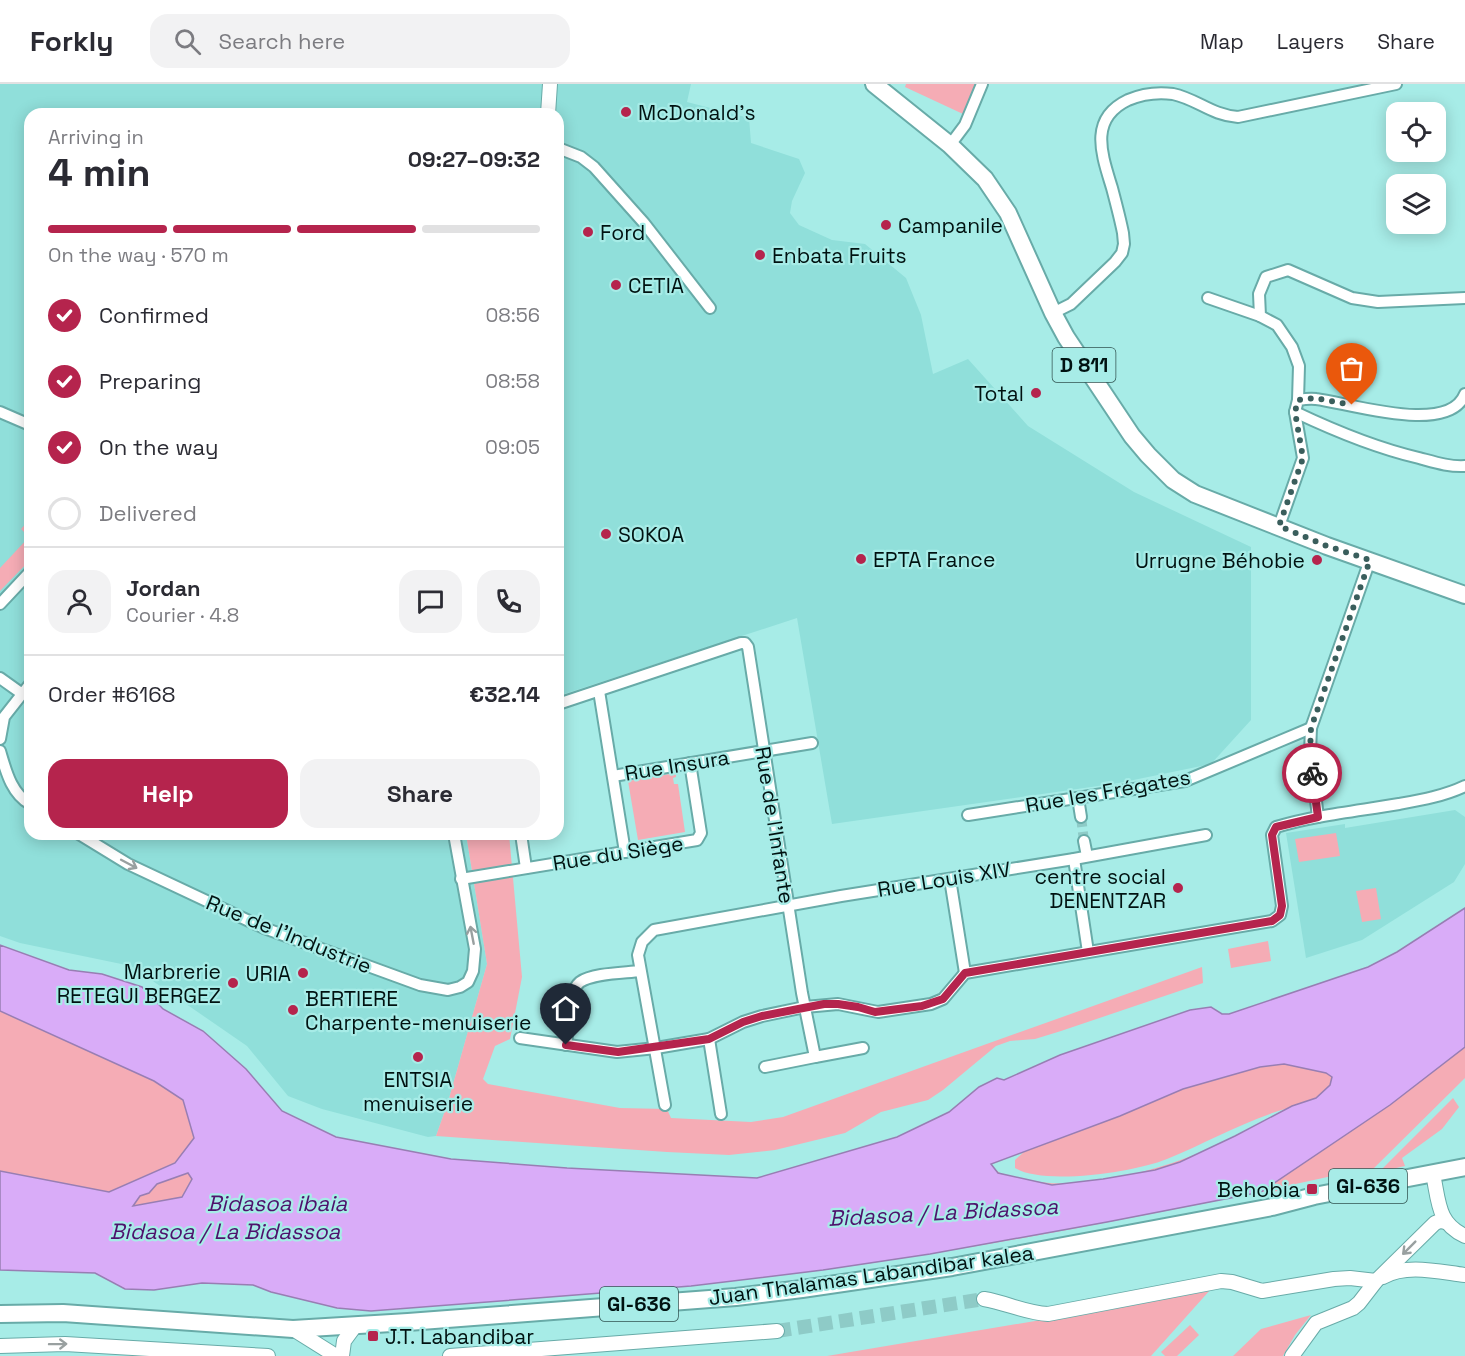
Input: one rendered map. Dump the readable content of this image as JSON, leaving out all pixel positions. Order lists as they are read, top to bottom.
{
  "streets": {
    "main road": ["D 811", "GI-636", "Juan Thalamas Labandibar kalea"],
    "street": [
      "Rue Insura",
      "Rue les Frégates",
      "Rue de l'Infante",
      "Rue du Siège",
      "Rue Louis XIV",
      "Rue de l'Industrie"
    ]
  },
  "crossings": [
    ["Rue Insura", "Rue de l'Infante"],
    ["Rue Insura", "Rue du Siège"],
    ["Rue de l'Infante", "Rue Louis XIV"],
    ["Rue du Siège", "Rue de l'Industrie"]
  ],
  "water": ["Bidasoa ibaia", "Bidasoa / La Bidassoa"],
  "places": {
    "other": [
      "McDonald's",
      "Campanile",
      "Ford",
      "Enbata Fruits",
      "CETIA",
      "Total",
      "SOKOA",
      "EPTA France",
      "Urrugne Béhobie",
      "centre social DENENTZAR",
      "URIA",
      "Marbrerie RETEGUI BERGEZ",
      "BERTIERE Charpente-menuiserie",
      "ENTSIA menuiserie"
    ],
    "transit": ["Behobia", "J.T. Labandibar"]
  },
  "page": {
    "header": "Forkly",
    "search": "Search here",
    "nav": ["Map", "Layers", "Share"],
    "heading": ["4 min", "Arriving in", "09:27–09:32"],
    "panel": [
      "Jordan",
      "Courier · 4.8",
      "Order #6168",
      "€32.14"
    ],
    "bar": "On the way · 570 m",
    "list": [
      ["Confirmed", "08:56"],
      ["Preparing", "08:58"],
      ["On the way", "09:05"],
      "Delivered"
    ],
    "buttons": ["Help", "Share"]
  }
}
